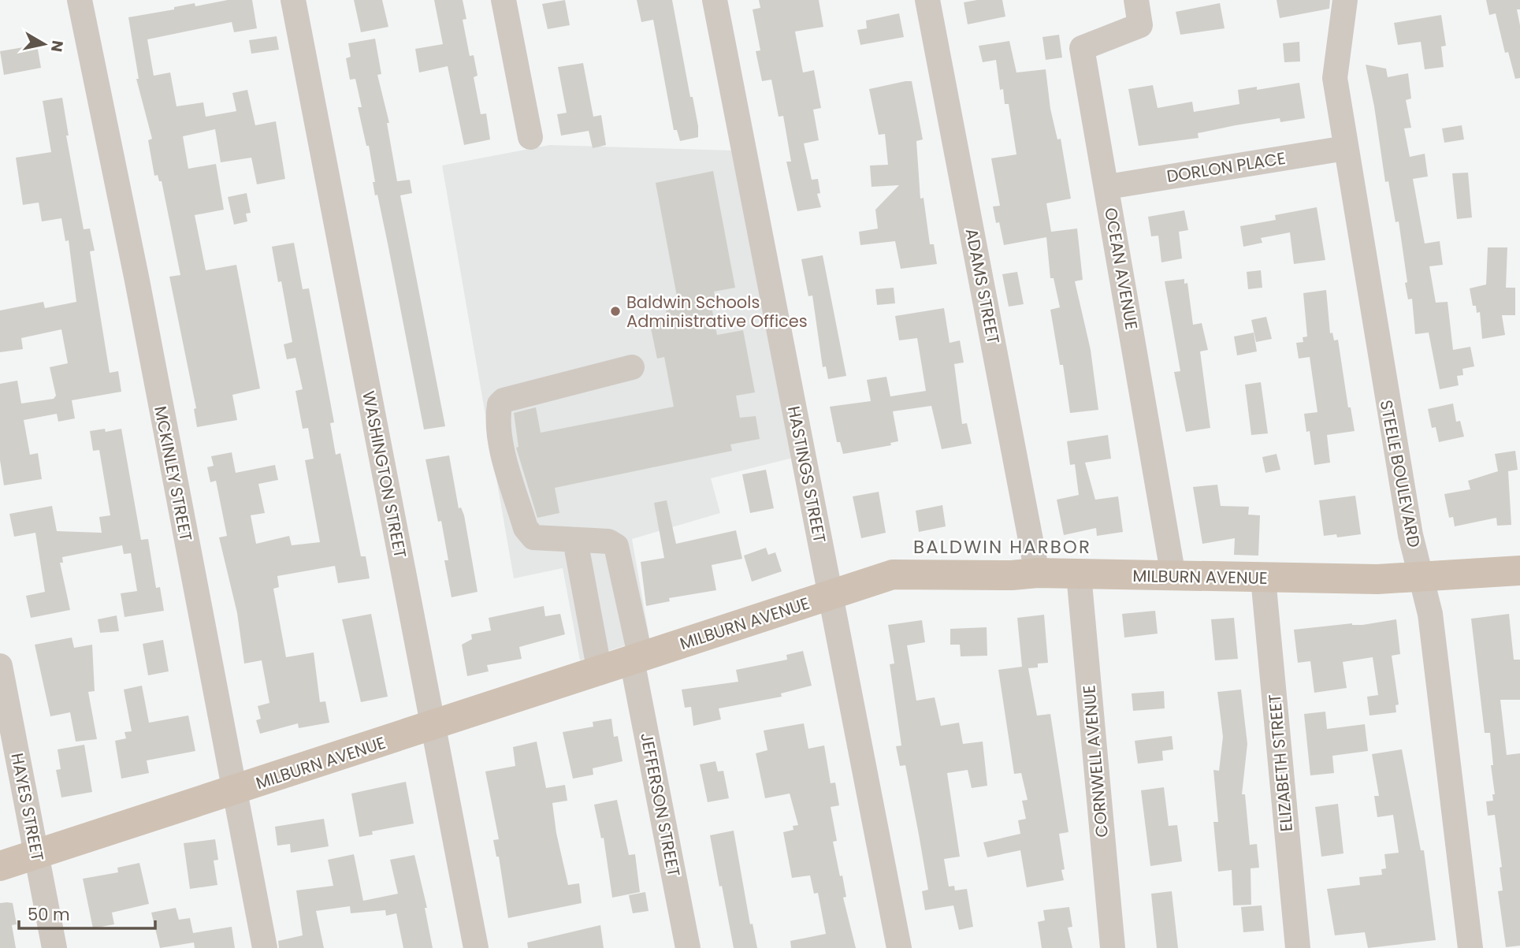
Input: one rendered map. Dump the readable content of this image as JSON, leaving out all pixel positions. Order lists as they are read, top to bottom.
{
  "streets": {
    "main road": ["MILBURN AVENUE"],
    "street": [
      "DORLON PLACE",
      "OCEAN AVENUE",
      "ADAMS STREET",
      "MCKINLEY STREET",
      "STEELE BOULEVARD",
      "WASHINGTON STREET",
      "HASTINGS STREET",
      "CORNWELL AVENUE",
      "ELIZABETH STREET",
      "JEFFERSON STREET",
      "HAYES STREET"
    ]
  },
  "crossings": [
    ["DORLON PLACE", "OCEAN AVENUE"],
    ["DORLON PLACE", "STEELE BOULEVARD"],
    ["OCEAN AVENUE", "MILBURN AVENUE"],
    ["ADAMS STREET", "MILBURN AVENUE"],
    ["MCKINLEY STREET", "MILBURN AVENUE"],
    ["STEELE BOULEVARD", "MILBURN AVENUE"],
    ["WASHINGTON STREET", "MILBURN AVENUE"],
    ["HASTINGS STREET", "MILBURN AVENUE"],
    ["MILBURN AVENUE", "CORNWELL AVENUE"],
    ["MILBURN AVENUE", "ELIZABETH STREET"],
    ["MILBURN AVENUE", "JEFFERSON STREET"],
    ["MILBURN AVENUE", "HAYES STREET"]
  ],
  "districts": ["BALDWIN HARBOR"],
  "places": ["Baldwin Schools Administrative Offices"],
  "scale_bar": "50 m",
  "north": "right"
}
